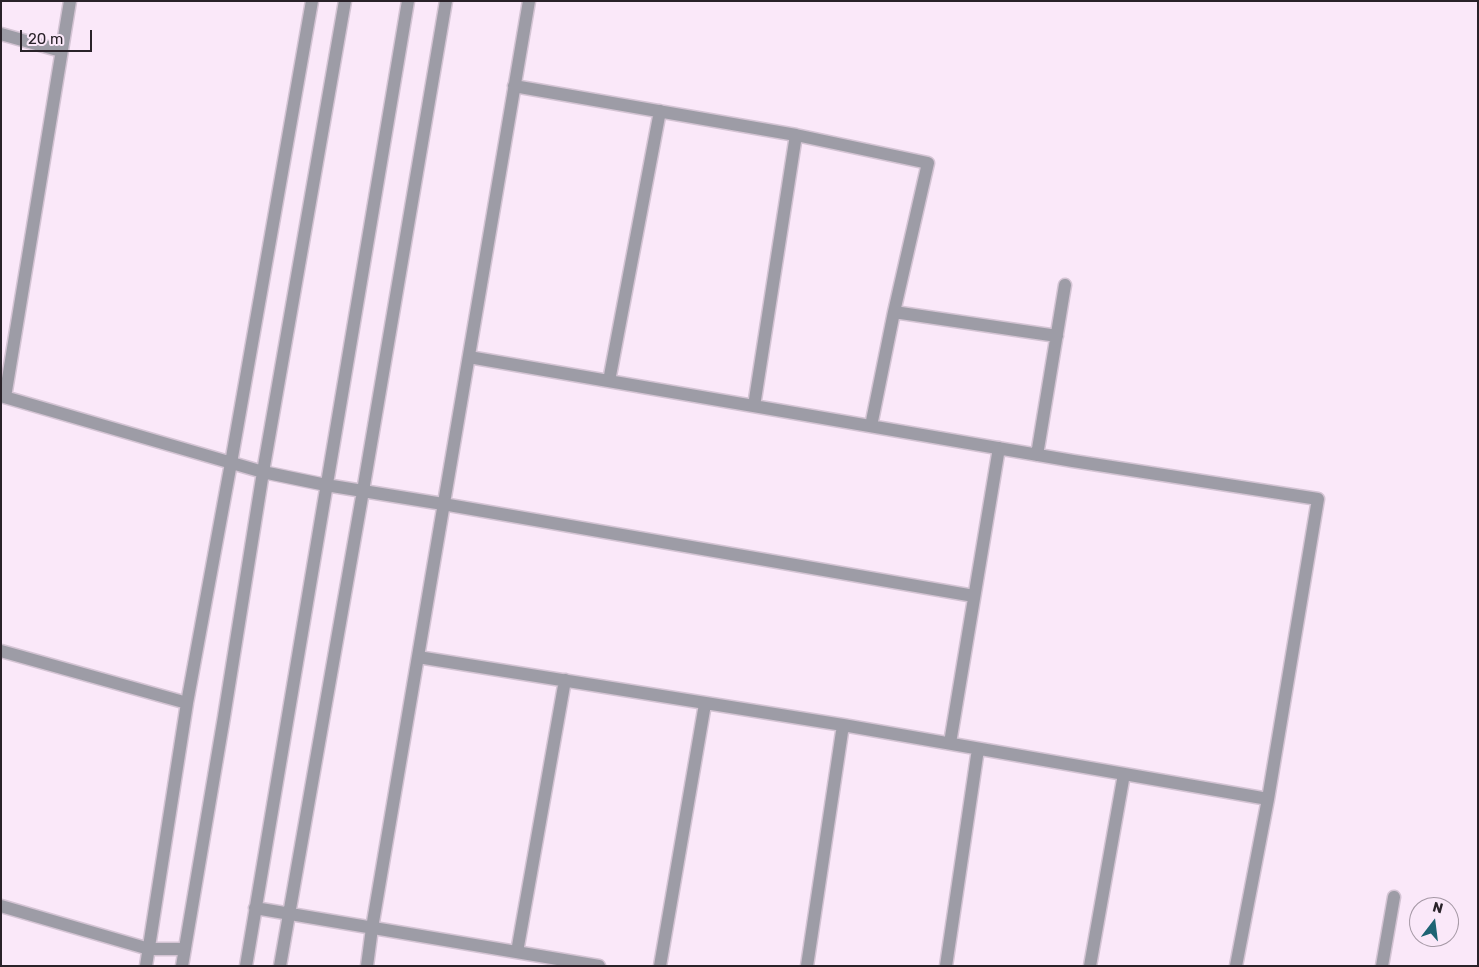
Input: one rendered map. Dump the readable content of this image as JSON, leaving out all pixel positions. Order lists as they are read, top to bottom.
{
  "scale_bar": "20 m",
  "north": "top"
}
